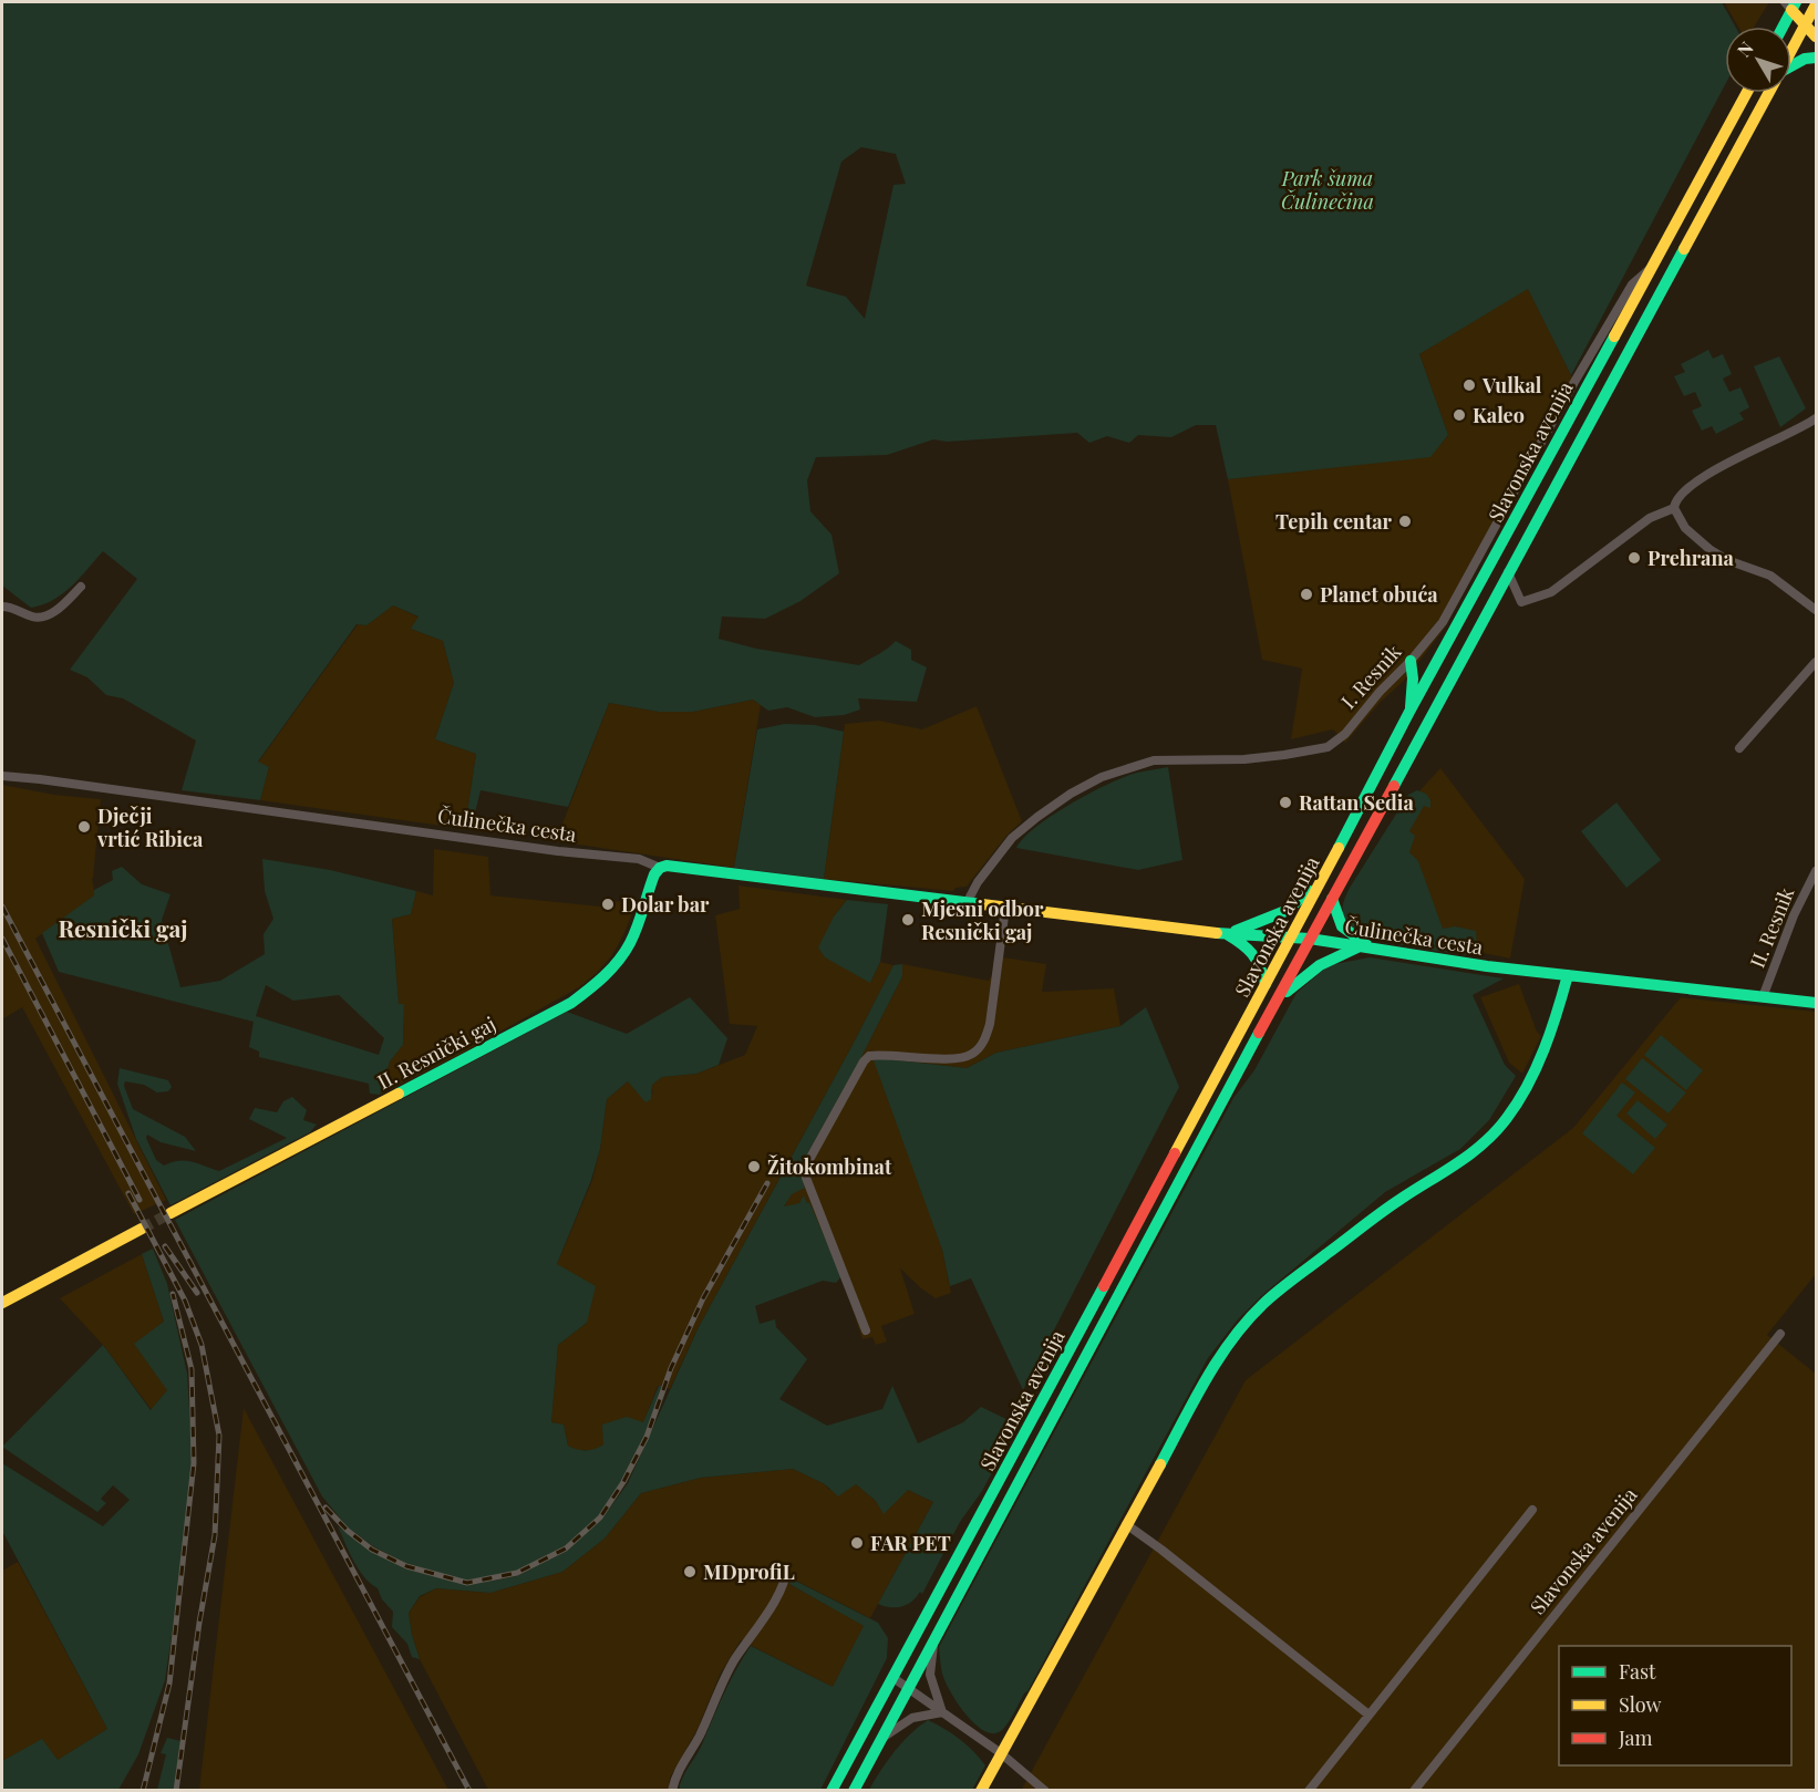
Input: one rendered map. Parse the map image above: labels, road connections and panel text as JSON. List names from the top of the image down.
{
  "streets": {
    "main road": ["Slavonska avenija", "Čulinečka cesta", "II. Resnički gaj"],
    "street": ["I. Resnik", "II. Resnik"]
  },
  "crossings": [
    ["Slavonska avenija", "I. Resnik"],
    ["Slavonska avenija", "Čulinečka cesta"],
    ["I. Resnik", "Čulinečka cesta"],
    ["Čulinečka cesta", "II. Resnik"],
    ["Čulinečka cesta", "II. Resnički gaj"]
  ],
  "districts": ["Resnički gaj"],
  "parks": ["Park šuma Čulinečina"],
  "places": [
    "Vulkal",
    "Kaleo",
    "Tepih centar",
    "Prehrana",
    "Planet obuća",
    "Rattan Sedia",
    "Dječji vrtić Ribica",
    "Dolar bar",
    "Mjesni odbor Resnički gaj",
    "Žitokombinat",
    "FAR PET",
    "MDprofiL"
  ],
  "legend": ["Fast", "Slow", "Jam"],
  "north": "top left"
}
